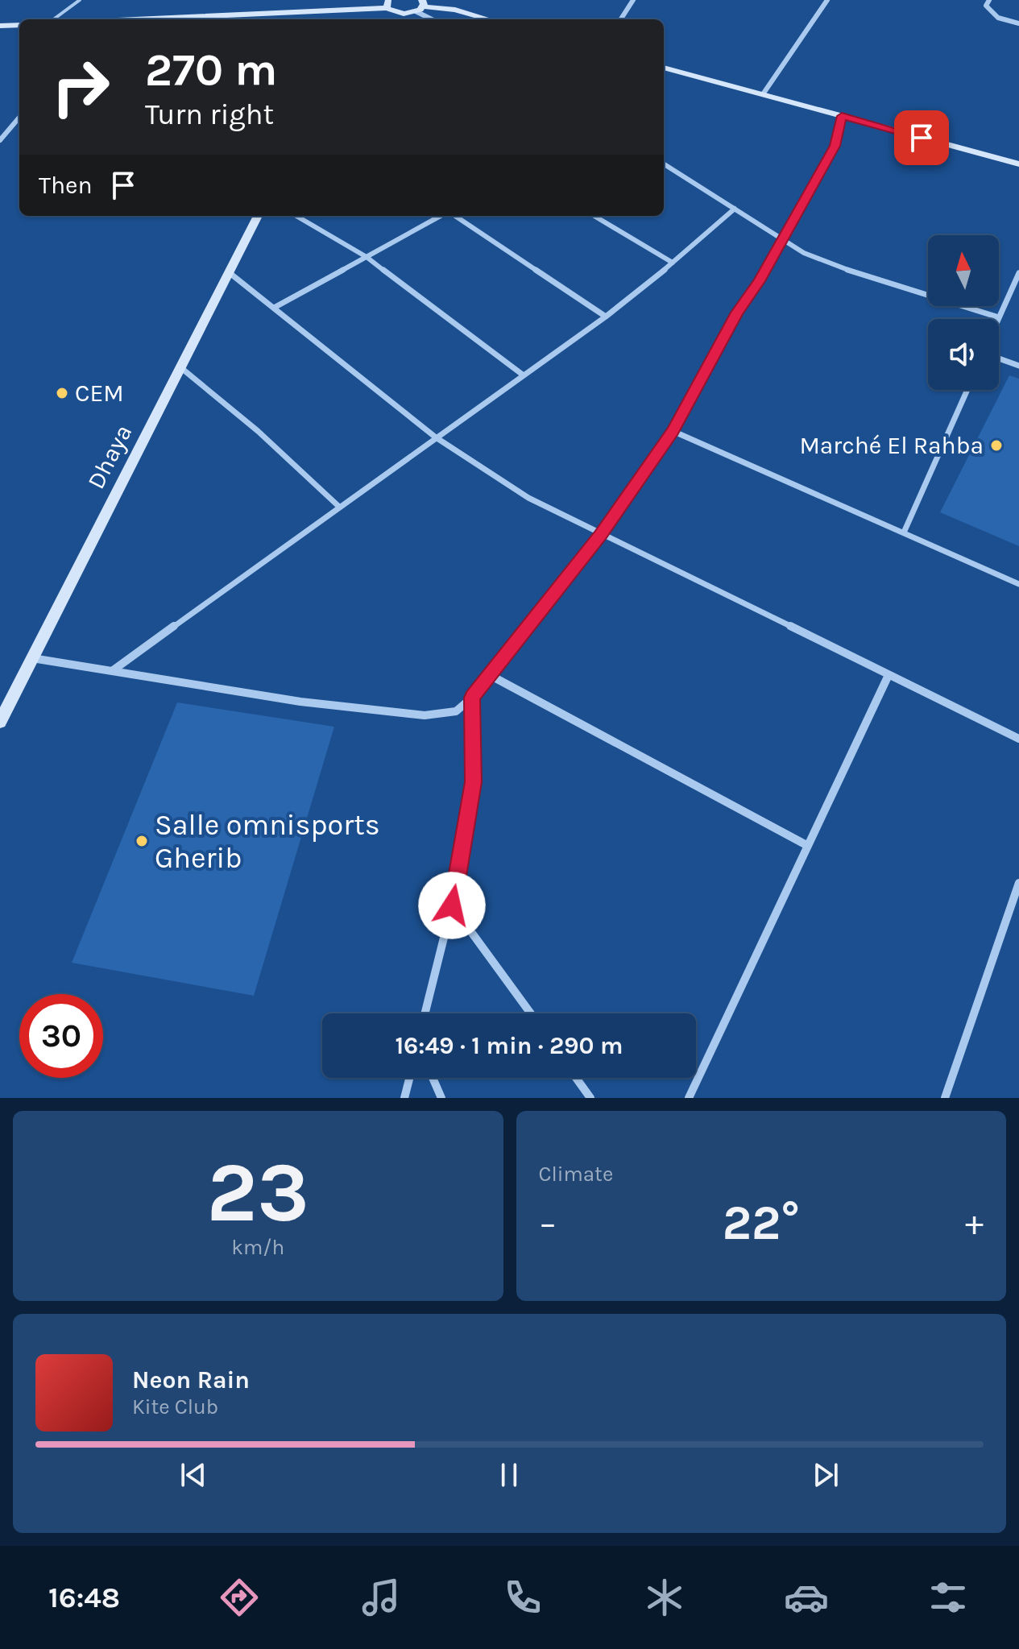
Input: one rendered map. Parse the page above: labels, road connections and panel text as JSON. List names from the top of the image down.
{
  "streets": {
    "street": ["Dhaya"]
  },
  "places": ["CEM", "Marché El Rahba", "Salle omnisports Gherib"],
  "north": "top",
  "page": {
    "turn": ["270 m", "Turn right"],
    "then": "Then",
    "limit": "30",
    "trip": "16:49 · 1 min · 290 m",
    "tile": [
      ["23", "km/h"],
      "Climate"
    ],
    "heat": ["−", "22°", "+"],
    "song": ["Neon Rain", "Kite Club"],
    "tabs": "16:48"
  }
}
